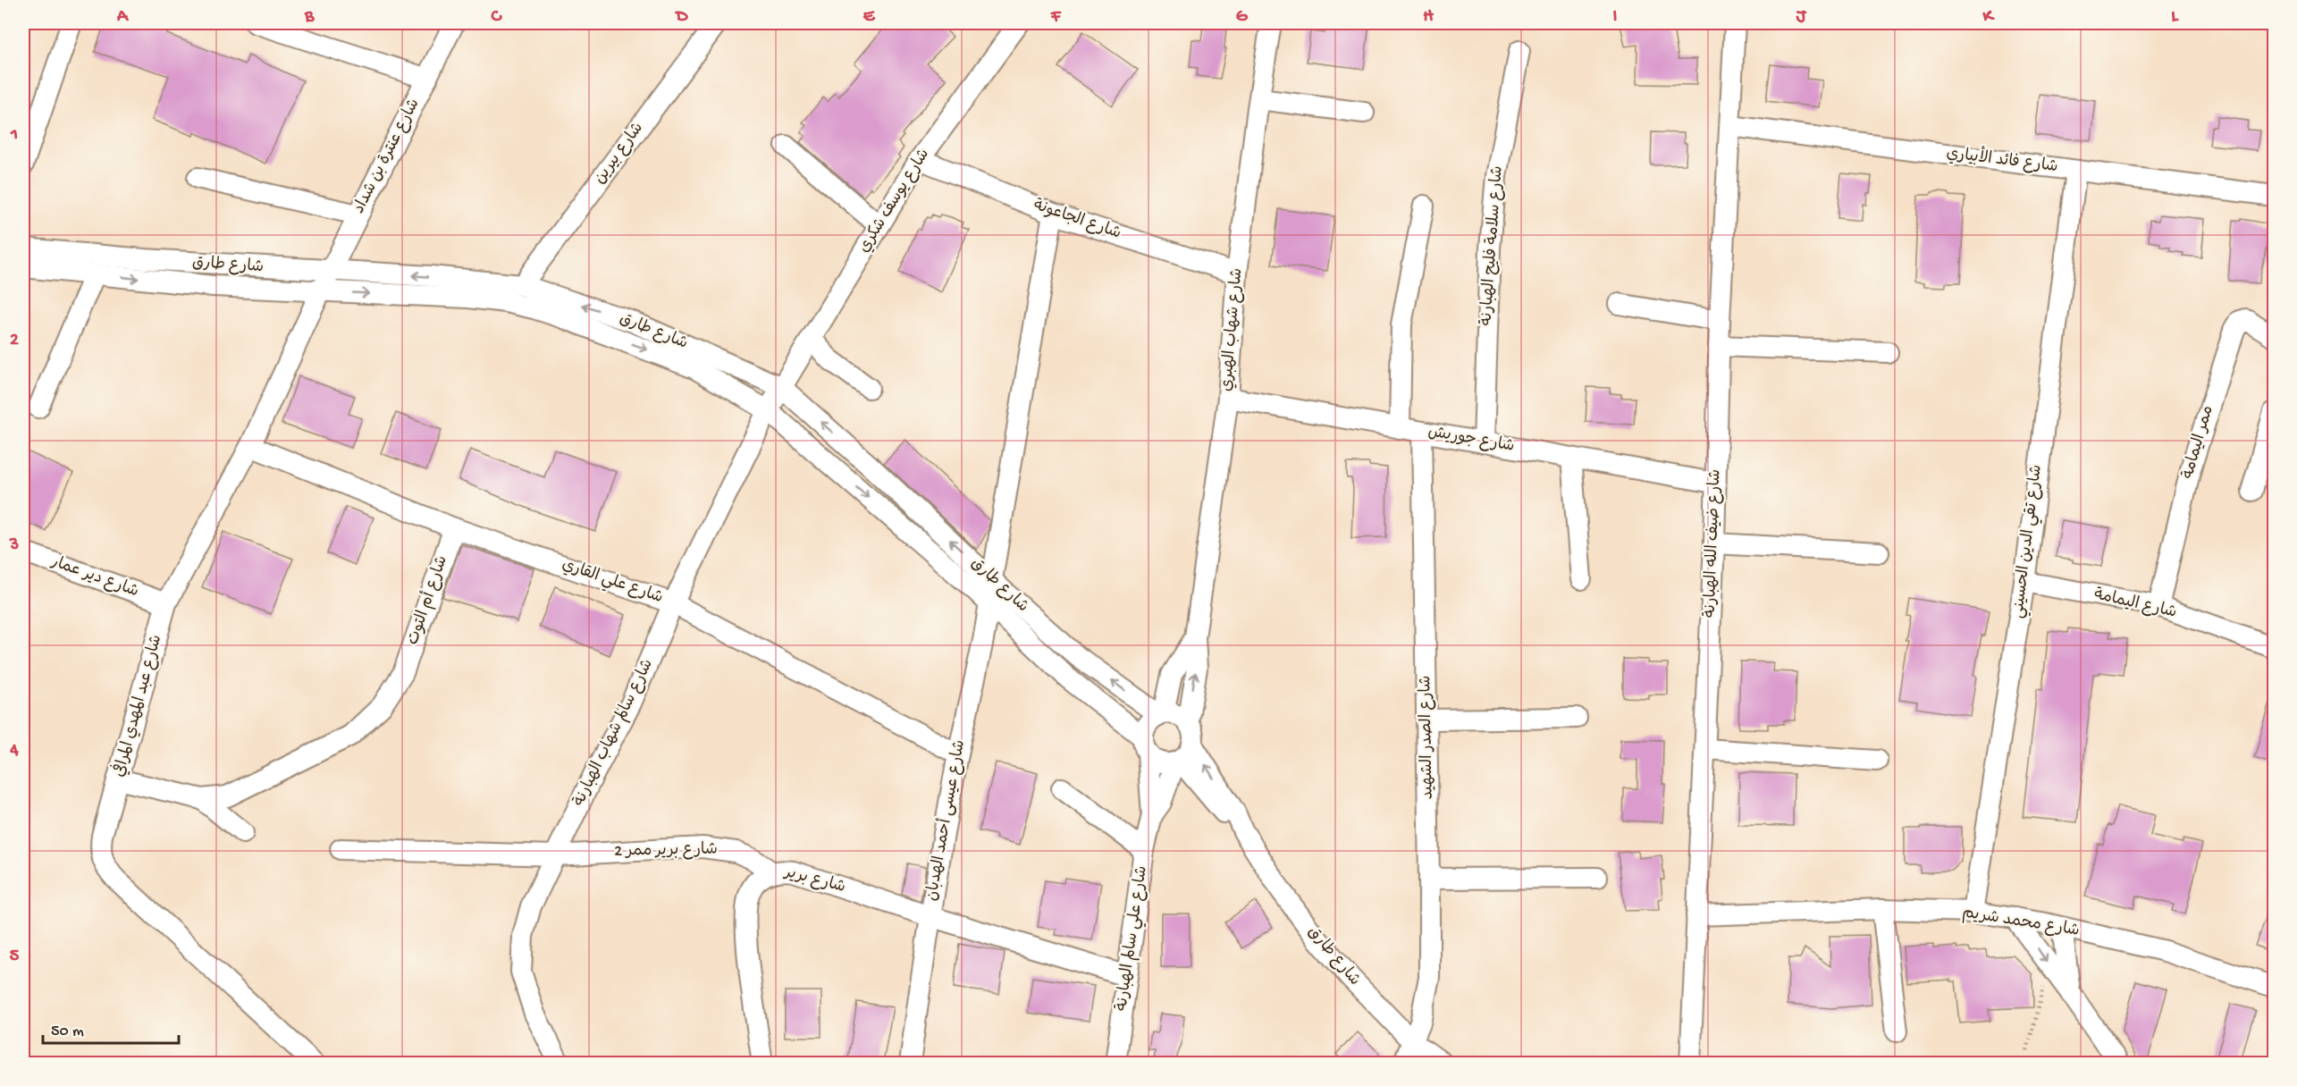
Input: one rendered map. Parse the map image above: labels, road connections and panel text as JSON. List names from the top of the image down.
{
  "streets": {
    "street": [
      "شارع بيرين",
      "شارع عنترة بن شداد",
      "شارع فائد الأبياري",
      "شارع يوسف شكري",
      "شارع الجاعونة",
      "شارع سلامة فليح الهبارنة",
      "شارع طارق",
      "شارع شهاب الهبري",
      "شارع جوريش",
      "ممر اليمامة",
      "شارع تقي الدين الحسيني",
      "شارع ضيف الله الهبارنة",
      "شارع دير عمار",
      "شارع علي القاري",
      "شارع أم التوت",
      "شارع اليمامة",
      "شارع عبد المهدي المرافي",
      "شارع سالم شهاب الهبارنة",
      "شارع الصدر الشهيد",
      "شارع عيسى أحمد الهدبان",
      "شارع برير ممر 2",
      "شارع برير",
      "شارع محمد شريم",
      "شارع علي سالم الهبارنة"
    ]
  },
  "crossings": [
    ["شارع بيرين", "شارع طارق"],
    ["شارع عنترة بن شداد", "شارع طارق"],
    ["شارع عنترة بن شداد", "شارع عبد المهدي المرافي"],
    ["شارع فائد الأبياري", "شارع تقي الدين الحسيني"],
    ["شارع فائد الأبياري", "شارع ضيف الله الهبارنة"],
    ["شارع يوسف شكري", "شارع الجاعونة"],
    ["شارع يوسف شكري", "شارع طارق"],
    ["شارع يوسف شكري", "شارع سالم شهاب الهبارنة"],
    ["شارع الجاعونة", "شارع شهاب الهبري"],
    ["شارع الجاعونة", "شارع عيسى أحمد الهدبان"],
    ["شارع سلامة فليح الهبارنة", "شارع جوريش"],
    ["شارع طارق", "شارع شهاب الهبري"],
    ["شارع طارق", "شارع عبد المهدي المرافي"],
    ["شارع طارق", "شارع سالم شهاب الهبارنة"],
    ["شارع طارق", "شارع الصدر الشهيد"],
    ["شارع طارق", "شارع عيسى أحمد الهدبان"],
    ["شارع طارق", "شارع علي سالم الهبارنة"],
    ["شارع شهاب الهبري", "شارع جوريش"],
    ["شارع شهاب الهبري", "شارع علي سالم الهبارنة"],
    ["شارع جوريش", "شارع ضيف الله الهبارنة"],
    ["شارع جوريش", "شارع الصدر الشهيد"],
    ["ممر اليمامة", "شارع اليمامة"],
    ["شارع تقي الدين الحسيني", "شارع اليمامة"],
    ["شارع تقي الدين الحسيني", "شارع محمد شريم"],
    ["شارع ضيف الله الهبارنة", "شارع محمد شريم"],
    ["شارع دير عمار", "شارع عبد المهدي المرافي"],
    ["شارع علي القاري", "شارع أم التوت"],
    ["شارع علي القاري", "شارع عبد المهدي المرافي"],
    ["شارع علي القاري", "شارع سالم شهاب الهبارنة"],
    ["شارع علي القاري", "شارع عيسى أحمد الهدبان"],
    ["شارع سالم شهاب الهبارنة", "شارع برير ممر 2"],
    ["شارع عيسى أحمد الهدبان", "شارع برير"],
    ["شارع برير ممر 2", "شارع برير"],
    ["شارع برير", "شارع علي سالم الهبارنة"]
  ],
  "scale_bar": "50 m",
  "grid": {
    "columns": [
      "A",
      "B",
      "C",
      "D",
      "E",
      "F",
      "G",
      "H",
      "I",
      "J",
      "K",
      "L"
    ],
    "rows": [
      "1",
      "2",
      "3",
      "4",
      "5"
    ]
  }
}
